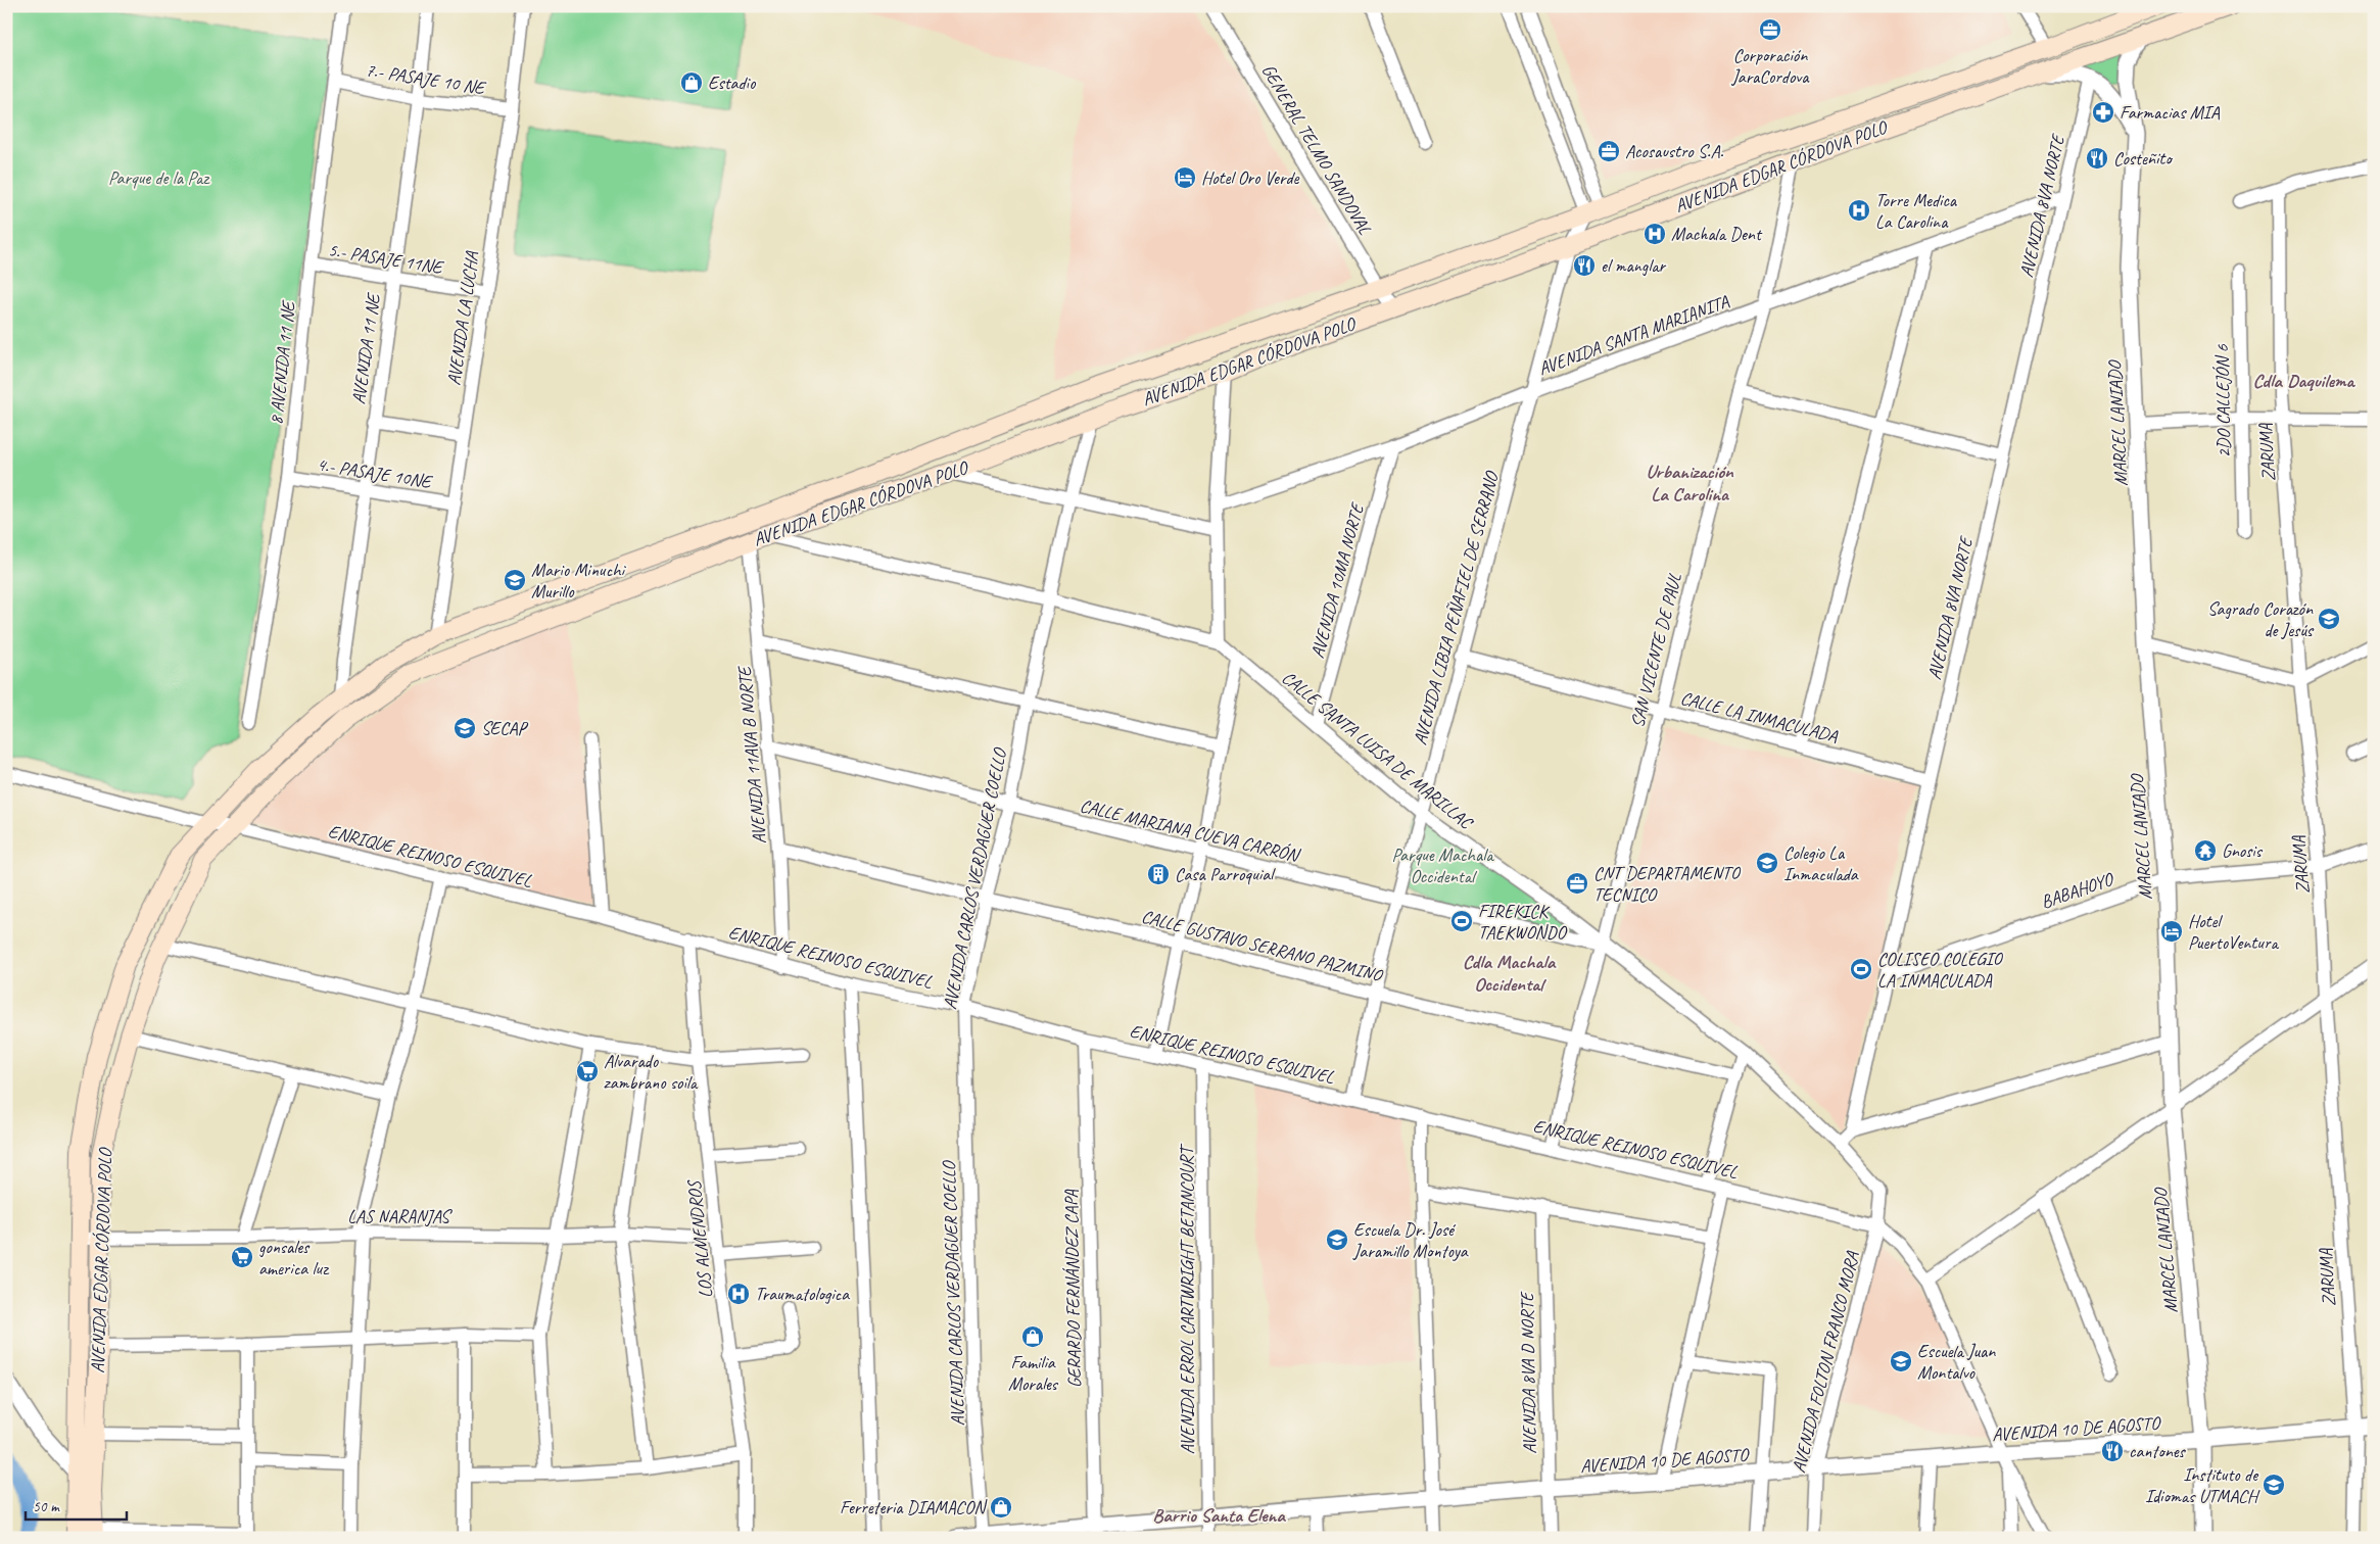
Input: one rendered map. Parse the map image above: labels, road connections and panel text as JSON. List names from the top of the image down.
{
  "streets": {
    "main road": ["AVENIDA EDGAR CÓRDOVA POLO"],
    "street": [
      "7.- PASAJE 10 NE",
      "GENERAL TELMO SANDOVAL",
      "AVENIDA 8VA NORTE",
      "5.- PASAJE 11NE",
      "AVENIDA LA LUCHA",
      "AVENIDA SANTA MARIANITA",
      "AVENIDA 11 NE",
      "8 AVENIDA 11 NE",
      "2DO CALLEJÓN 6",
      "MARCEL LANIADO",
      "ZARUMA",
      "4.- PASAJE 10NE",
      "AVENIDA 10MA NORTE",
      "AVENIDA LIBIA PEÑAFIEL DE SERRANO",
      "SAN VICENTE DE PAUL",
      "CALLE LA INMACULADA",
      "CALLE SANTA LUISA DE MARILLAC",
      "AVENIDA 11AVA B NORTE",
      "CALLE MARIANA CUEVA CARRÓN",
      "ENRIQUE REINOSO ESQUIVEL",
      "AVENIDA CARLOS VERDAGUER COELLO",
      "BABAHOYO",
      "CALLE GUSTAVO SERRANO PAZMINO",
      "LAS NARANJAS",
      "LOS ALMENDROS",
      "GERARDO FERNÁNDEZ CAPA",
      "AVENIDA ERROL CARTWRIGHT BETANCOURT",
      "AVENIDA FOLTON FRANCO MORA",
      "AVENIDA 8VA D NORTE",
      "AVENIDA 10 DE AGOSTO"
    ]
  },
  "crossings": [
    ["7.- PASAJE 10 NE", "AVENIDA LA LUCHA"],
    ["7.- PASAJE 10 NE", "AVENIDA 11 NE"],
    ["7.- PASAJE 10 NE", "8 AVENIDA 11 NE"],
    ["GENERAL TELMO SANDOVAL", "AVENIDA EDGAR CÓRDOVA POLO"],
    ["AVENIDA EDGAR CÓRDOVA POLO", "AVENIDA LA LUCHA"],
    ["AVENIDA EDGAR CÓRDOVA POLO", "AVENIDA 11 NE"],
    ["AVENIDA EDGAR CÓRDOVA POLO", "MARCEL LANIADO"],
    ["AVENIDA EDGAR CÓRDOVA POLO", "AVENIDA LIBIA PEÑAFIEL DE SERRANO"],
    ["AVENIDA EDGAR CÓRDOVA POLO", "SAN VICENTE DE PAUL"],
    ["AVENIDA EDGAR CÓRDOVA POLO", "AVENIDA 11AVA B NORTE"],
    ["AVENIDA EDGAR CÓRDOVA POLO", "ENRIQUE REINOSO ESQUIVEL"],
    ["AVENIDA EDGAR CÓRDOVA POLO", "AVENIDA CARLOS VERDAGUER COELLO"],
    ["AVENIDA EDGAR CÓRDOVA POLO", "LAS NARANJAS"],
    ["AVENIDA 8VA NORTE", "AVENIDA SANTA MARIANITA"],
    ["AVENIDA 8VA NORTE", "CALLE LA INMACULADA"],
    ["AVENIDA 8VA NORTE", "BABAHOYO"],
    ["5.- PASAJE 11NE", "AVENIDA LA LUCHA"],
    ["5.- PASAJE 11NE", "AVENIDA 11 NE"],
    ["5.- PASAJE 11NE", "8 AVENIDA 11 NE"],
    ["AVENIDA LA LUCHA", "4.- PASAJE 10NE"],
    ["AVENIDA SANTA MARIANITA", "AVENIDA 10MA NORTE"],
    ["AVENIDA SANTA MARIANITA", "AVENIDA LIBIA PEÑAFIEL DE SERRANO"],
    ["AVENIDA SANTA MARIANITA", "SAN VICENTE DE PAUL"],
    ["AVENIDA 11 NE", "4.- PASAJE 10NE"],
    ["8 AVENIDA 11 NE", "4.- PASAJE 10NE"],
    ["MARCEL LANIADO", "BABAHOYO"],
    ["MARCEL LANIADO", "AVENIDA 10 DE AGOSTO"],
    ["ZARUMA", "BABAHOYO"],
    ["ZARUMA", "AVENIDA 10 DE AGOSTO"],
    ["AVENIDA 10MA NORTE", "CALLE SANTA LUISA DE MARILLAC"],
    ["AVENIDA LIBIA PEÑAFIEL DE SERRANO", "CALLE LA INMACULADA"],
    ["AVENIDA LIBIA PEÑAFIEL DE SERRANO", "CALLE SANTA LUISA DE MARILLAC"],
    ["AVENIDA LIBIA PEÑAFIEL DE SERRANO", "CALLE MARIANA CUEVA CARRÓN"],
    ["AVENIDA LIBIA PEÑAFIEL DE SERRANO", "ENRIQUE REINOSO ESQUIVEL"],
    ["AVENIDA LIBIA PEÑAFIEL DE SERRANO", "CALLE GUSTAVO SERRANO PAZMINO"],
    ["SAN VICENTE DE PAUL", "CALLE LA INMACULADA"],
    ["SAN VICENTE DE PAUL", "CALLE SANTA LUISA DE MARILLAC"],
    ["SAN VICENTE DE PAUL", "CALLE MARIANA CUEVA CARRÓN"],
    ["SAN VICENTE DE PAUL", "ENRIQUE REINOSO ESQUIVEL"],
    ["SAN VICENTE DE PAUL", "CALLE GUSTAVO SERRANO PAZMINO"],
    ["CALLE SANTA LUISA DE MARILLAC", "CALLE MARIANA CUEVA CARRÓN"],
    ["CALLE SANTA LUISA DE MARILLAC", "ENRIQUE REINOSO ESQUIVEL"],
    ["CALLE SANTA LUISA DE MARILLAC", "AVENIDA FOLTON FRANCO MORA"],
    ["AVENIDA 11AVA B NORTE", "CALLE MARIANA CUEVA CARRÓN"],
    ["AVENIDA 11AVA B NORTE", "ENRIQUE REINOSO ESQUIVEL"],
    ["AVENIDA 11AVA B NORTE", "CALLE GUSTAVO SERRANO PAZMINO"],
    ["CALLE MARIANA CUEVA CARRÓN", "AVENIDA CARLOS VERDAGUER COELLO"],
    ["ENRIQUE REINOSO ESQUIVEL", "AVENIDA CARLOS VERDAGUER COELLO"],
    ["ENRIQUE REINOSO ESQUIVEL", "LOS ALMENDROS"],
    ["ENRIQUE REINOSO ESQUIVEL", "GERARDO FERNÁNDEZ CAPA"],
    ["ENRIQUE REINOSO ESQUIVEL", "AVENIDA ERROL CARTWRIGHT BETANCOURT"],
    ["ENRIQUE REINOSO ESQUIVEL", "AVENIDA FOLTON FRANCO MORA"],
    ["ENRIQUE REINOSO ESQUIVEL", "AVENIDA 10 DE AGOSTO"],
    ["AVENIDA CARLOS VERDAGUER COELLO", "CALLE GUSTAVO SERRANO PAZMINO"],
    ["AVENIDA CARLOS VERDAGUER COELLO", "AVENIDA 10 DE AGOSTO"],
    ["LAS NARANJAS", "LOS ALMENDROS"],
    ["GERARDO FERNÁNDEZ CAPA", "AVENIDA 10 DE AGOSTO"],
    ["AVENIDA ERROL CARTWRIGHT BETANCOURT", "AVENIDA 10 DE AGOSTO"],
    ["AVENIDA FOLTON FRANCO MORA", "AVENIDA 10 DE AGOSTO"],
    ["AVENIDA 8VA D NORTE", "AVENIDA 10 DE AGOSTO"]
  ],
  "districts": [
    "Cdla Daquilema",
    "Urbanización La Carolina",
    "Cdla Machala Occidental",
    "Barrio Santa Elena"
  ],
  "parks": ["Parque de la Paz", "Parque Machala Occidental"],
  "places": {
    "office": ["Corporación JaraCordova", "Acosaustro S.A.", "CNT DEPARTAMENTO TECNICO"],
    "shop": ["Estadio", "Familia Morales", "Ferreteria DIAMACON"],
    "pharmacy": ["Farmacias MIA"],
    "restaurant": ["Costeñito", "el manglar", "cantones"],
    "hotel": ["Hotel Oro Verde", "Hotel PuertoVentura"],
    "hospital": ["Torre Medica La Carolina", "Machala Dent", "Traumatologica"],
    "school or university": [
      "Mario Minuchi Murillo",
      "Sagrado Corazón de Jesús",
      "SECAP",
      "Colegio La Inmaculada",
      "Escuela Dr. José Jaramillo Montoya",
      "Escuela Juan Montalvo",
      "Instituto de Idiomas UTMACH"
    ],
    "temple": ["Gnosis"],
    "building": ["Casa Parroquial"],
    "sports": ["FIREKICK TAEKWONDO", "COLISEO COLEGIO LA INMACULADA"],
    "supermarket": ["Alvarado zambrano soila", "gonsales america luz"]
  },
  "scale_bar": "50 m"
}
